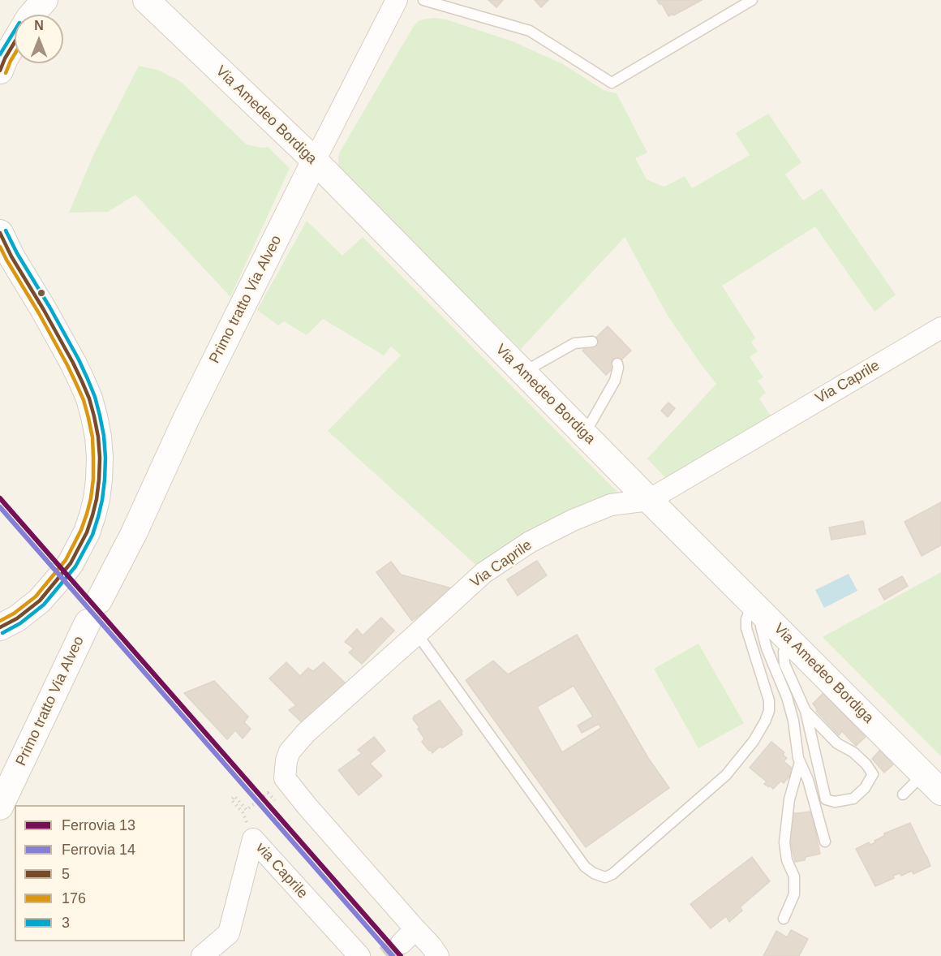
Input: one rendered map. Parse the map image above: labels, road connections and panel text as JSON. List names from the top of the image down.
{
  "streets": {
    "street": [
      "Via Amedeo Bordiga",
      "Primo tratto Via Alveo",
      "Via Caprile",
      "via Caprile"
    ]
  },
  "crossings": [
    ["Via Amedeo Bordiga", "Primo tratto Via Alveo"],
    ["Via Amedeo Bordiga", "Via Caprile"]
  ],
  "lines": [
    "transit line 3",
    "transit line 5",
    "transit line 176",
    "rail line 13",
    "rail line 14"
  ],
  "legend": [
    "Ferrovia 13",
    "Ferrovia 14",
    "5",
    "176",
    "3"
  ],
  "north": "top"
}
